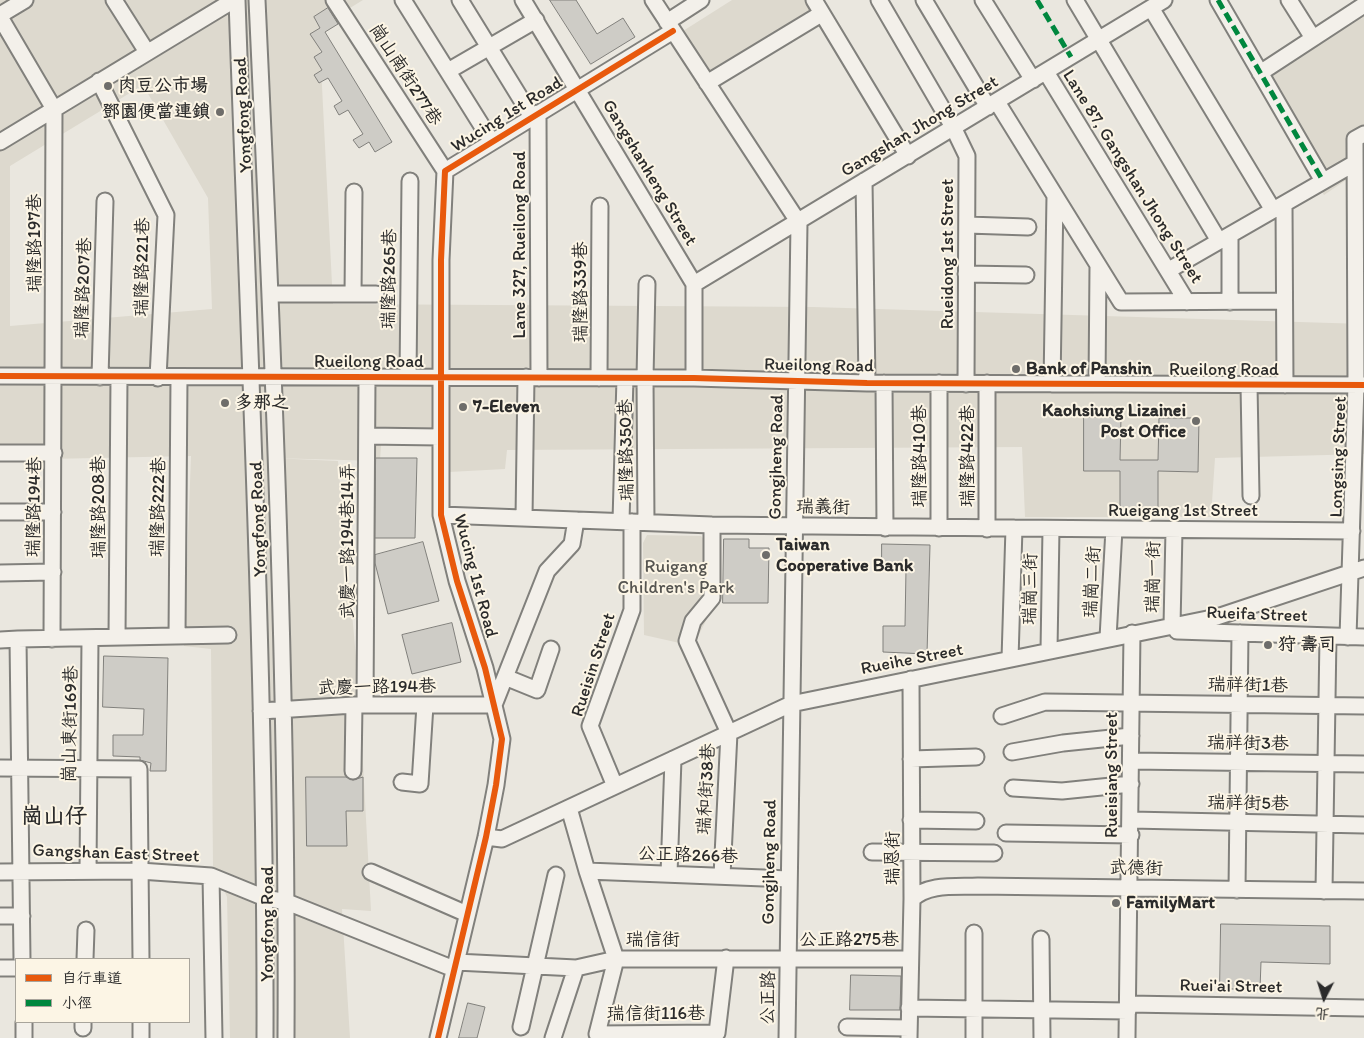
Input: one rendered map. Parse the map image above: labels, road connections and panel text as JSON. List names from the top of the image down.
{
  "streets": {
    "street": [
      "崗山南街277巷",
      "Yongfong Road",
      "Wucing 1st Road",
      "Gangshan Jhong Street",
      "Gangshanheng Street",
      "Lane 87, Gangshan Jhong Street",
      "瑞隆路197巷",
      "Lane 327, Rueilong Road",
      "Rueidong 1st Street",
      "瑞隆路221巷",
      "瑞隆路265巷",
      "瑞隆路207巷",
      "瑞隆路339巷",
      "Rueilong Road",
      "瑞隆路350巷",
      "瑞隆路410巷",
      "瑞隆路422巷",
      "Gongjheng Road",
      "Longsing Street",
      "瑞隆路194巷",
      "瑞隆路208巷",
      "瑞隆路222巷",
      "瑞義街",
      "Rueigang 1st Street",
      "武慶一路194巷14弄",
      "瑞崗一街",
      "瑞崗二街",
      "瑞崗三街",
      "Rueifa Street",
      "Rueihe Street",
      "Rueisin Street",
      "瑞祥街1巷",
      "武慶一路194巷",
      "崗山東街169巷",
      "瑞祥街3巷",
      "Rueisiang Street",
      "瑞和街38巷",
      "瑞祥街5巷",
      "Gangshan East Street",
      "公正路266巷",
      "瑞恩街",
      "武德街",
      "瑞信街",
      "公正路275巷",
      "Ruei'ai Street",
      "公正路",
      "瑞信街116巷"
    ]
  },
  "crossings": [
    ["崗山南街277巷", "Wucing 1st Road"],
    ["Yongfong Road", "Rueilong Road"],
    ["Yongfong Road", "武慶一路194巷"],
    ["Yongfong Road", "Gangshan East Street"],
    ["Wucing 1st Road", "Gangshanheng Street"],
    ["Wucing 1st Road", "Lane 327, Rueilong Road"],
    ["Wucing 1st Road", "Rueilong Road"],
    ["Wucing 1st Road", "瑞義街"],
    ["Wucing 1st Road", "Rueihe Street"],
    ["Wucing 1st Road", "武慶一路194巷"],
    ["Wucing 1st Road", "Gangshan East Street"],
    ["Gangshan Jhong Street", "Gangshanheng Street"],
    ["Gangshan Jhong Street", "Lane 87, Gangshan Jhong Street"],
    ["Gangshan Jhong Street", "Rueidong 1st Street"],
    ["Gangshan Jhong Street", "Gongjheng Road"],
    ["瑞隆路197巷", "瑞隆路194巷"],
    ["Lane 327, Rueilong Road", "Rueilong Road"],
    ["Lane 327, Rueilong Road", "瑞義街"],
    ["Rueidong 1st Street", "Rueilong Road"],
    ["瑞隆路265巷", "Rueilong Road"],
    ["瑞隆路339巷", "Rueilong Road"],
    ["Rueilong Road", "瑞隆路350巷"],
    ["Rueilong Road", "瑞隆路410巷"],
    ["Rueilong Road", "瑞隆路422巷"],
    ["Rueilong Road", "Gongjheng Road"],
    ["Rueilong Road", "Longsing Street"],
    ["Rueilong Road", "武慶一路194巷14弄"],
    ["瑞隆路350巷", "瑞義街"],
    ["瑞隆路350巷", "Rueisin Street"],
    ["瑞隆路410巷", "瑞義街"],
    ["瑞隆路422巷", "瑞義街"],
    ["Gongjheng Road", "瑞義街"],
    ["Gongjheng Road", "Rueihe Street"],
    ["Gongjheng Road", "公正路266巷"],
    ["Gongjheng Road", "瑞信街"],
    ["Gongjheng Road", "公正路275巷"],
    ["Gongjheng Road", "公正路"],
    ["Longsing Street", "Rueigang 1st Street"],
    ["Longsing Street", "Rueifa Street"],
    ["Longsing Street", "Rueihe Street"],
    ["瑞義街", "Rueigang 1st Street"],
    ["瑞義街", "Rueisin Street"],
    ["Rueigang 1st Street", "瑞崗一街"],
    ["Rueigang 1st Street", "瑞崗二街"],
    ["Rueigang 1st Street", "瑞崗三街"],
    ["武慶一路194巷14弄", "武慶一路194巷"],
    ["瑞崗一街", "Rueihe Street"],
    ["瑞崗二街", "Rueihe Street"],
    ["瑞崗三街", "Rueihe Street"],
    ["Rueifa Street", "Rueihe Street"],
    ["Rueihe Street", "Rueisin Street"],
    ["Rueihe Street", "Rueisiang Street"],
    ["Rueihe Street", "瑞和街38巷"],
    ["Rueihe Street", "瑞恩街"],
    ["Rueihe Street", "瑞信街"],
    ["瑞祥街1巷", "Rueisiang Street"],
    ["崗山東街169巷", "Gangshan East Street"],
    ["瑞祥街3巷", "Rueisiang Street"],
    ["Rueisiang Street", "瑞祥街5巷"],
    ["Rueisiang Street", "武德街"],
    ["Rueisiang Street", "Ruei'ai Street"],
    ["瑞和街38巷", "公正路266巷"],
    ["Gangshan East Street", "瑞信街"],
    ["Gangshan East Street", "瑞信街116巷"],
    ["公正路266巷", "瑞信街"],
    ["瑞恩街", "武德街"],
    ["瑞恩街", "公正路275巷"],
    ["瑞恩街", "Ruei'ai Street"],
    ["瑞信街", "公正路275巷"],
    ["瑞信街", "公正路"],
    ["瑞信街", "瑞信街116巷"],
    ["公正路275巷", "公正路"]
  ],
  "districts": ["崗山仔"],
  "parks": ["Ruigang Children's Park"],
  "places": [
    "肉豆公市場",
    "鄧園便當連鎖",
    "Bank of Panshin",
    "多那之",
    "7-Eleven",
    "Kaohsiung Lizainei Post Office",
    "Taiwan Cooperative Bank",
    "狩 壽司",
    "FamilyMart"
  ],
  "legend": ["自行車道", "小徑"],
  "north": "bottom"
}
